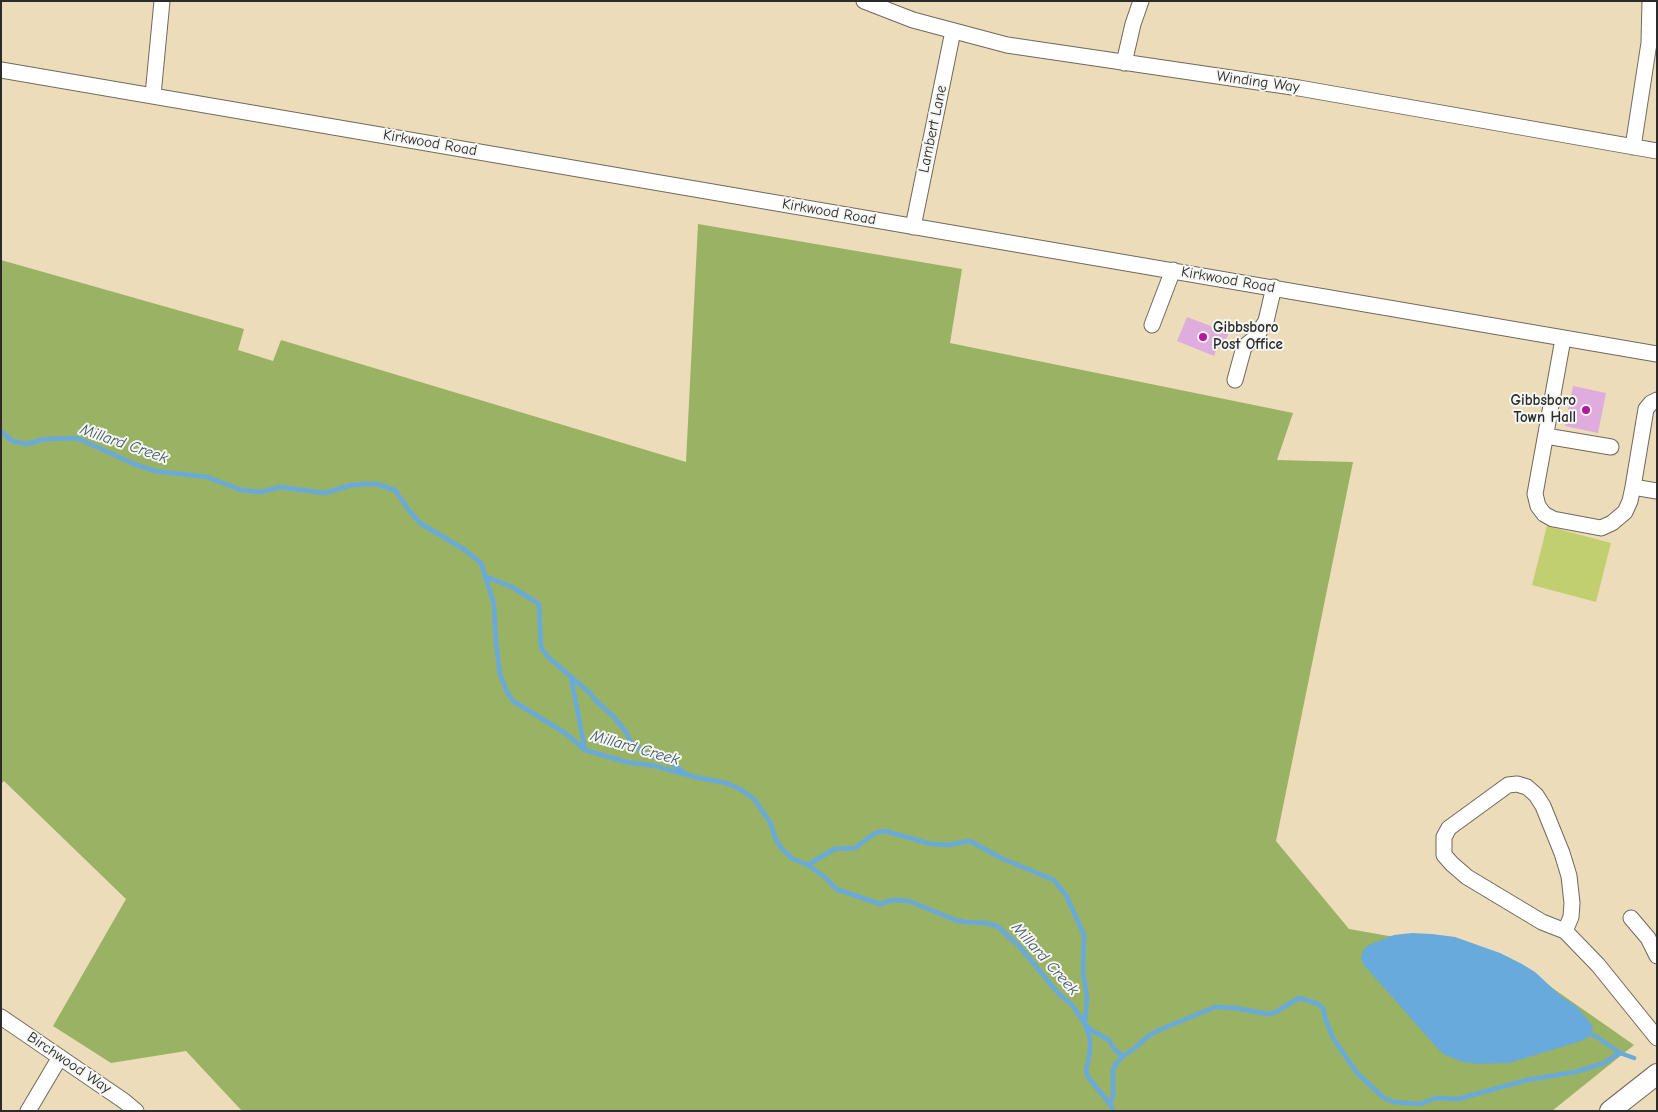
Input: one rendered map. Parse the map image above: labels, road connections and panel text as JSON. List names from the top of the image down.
{
  "streets": {
    "street": [
      "Winding Way",
      "Lambert Lane",
      "Kirkwood Road",
      "Birchwood Way"
    ]
  },
  "crossings": [
    ["Winding Way", "Lambert Lane"],
    ["Lambert Lane", "Kirkwood Road"]
  ],
  "water": ["Millard Creek"],
  "places": ["Gibbsboro Post Office", "Gibbsboro Town Hall"]
}
